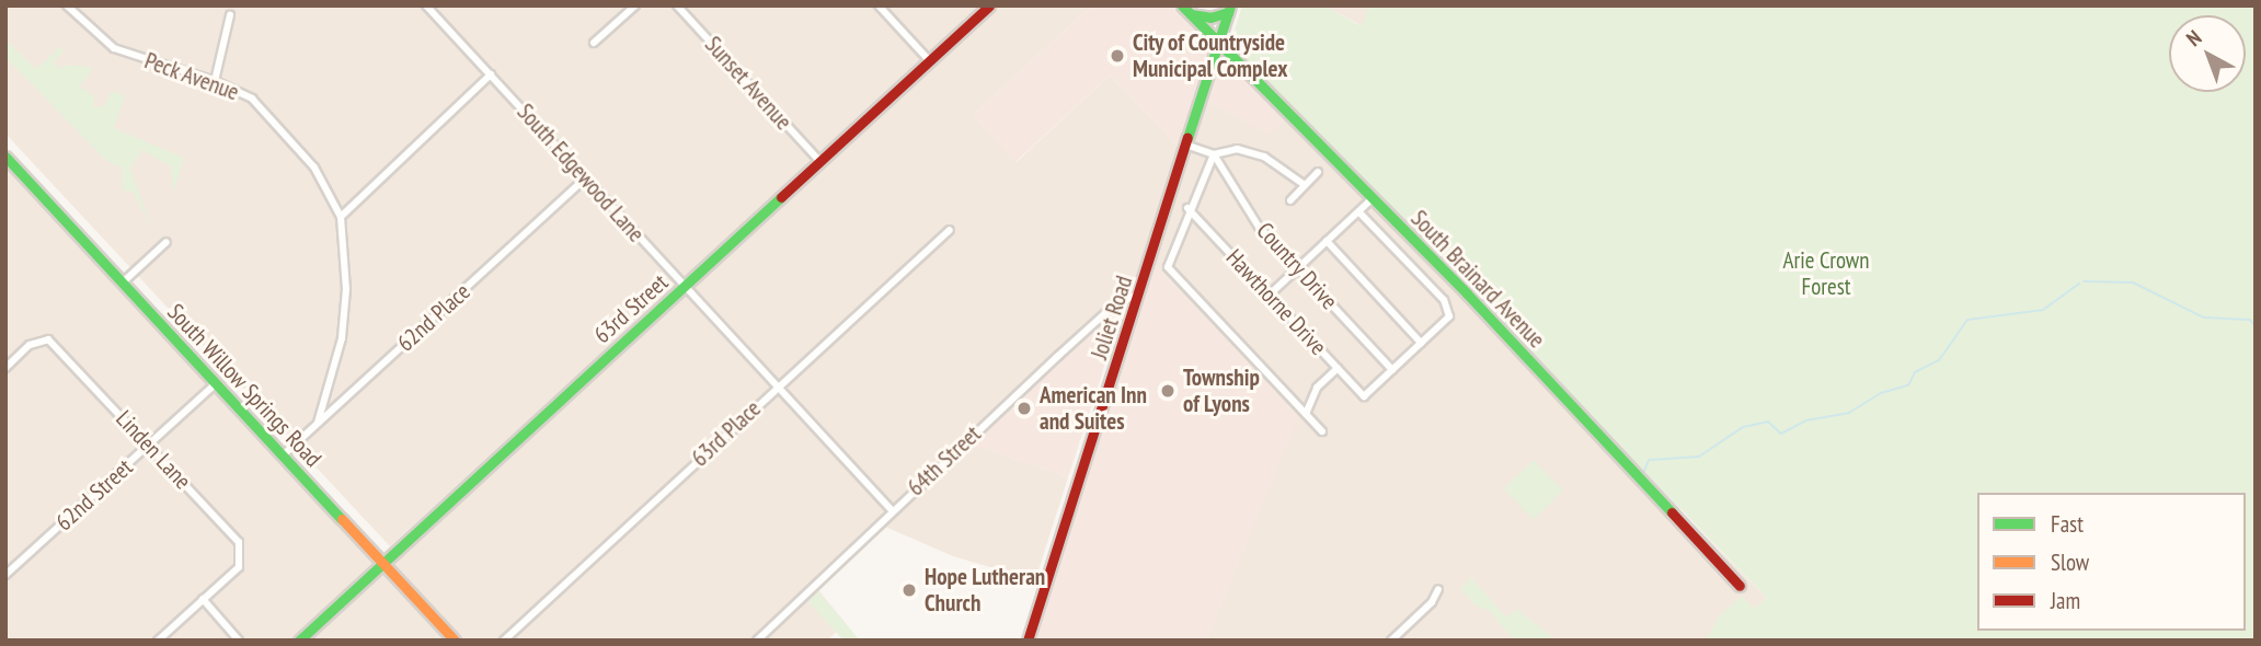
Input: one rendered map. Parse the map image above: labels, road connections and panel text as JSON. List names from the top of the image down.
{
  "streets": {
    "street": [
      "Peck Avenue",
      "Sunset Avenue",
      "South Edgewood Lane",
      "Country Drive",
      "South Brainard Avenue",
      "Hawthorne Drive",
      "63rd Street",
      "62nd Place",
      "Joliet Road",
      "South Willow Springs Road",
      "63rd Place",
      "Linden Lane",
      "64th Street",
      "62nd Street"
    ]
  },
  "crossings": [
    ["Peck Avenue", "62nd Place"],
    ["Sunset Avenue", "63rd Street"],
    ["South Edgewood Lane", "63rd Street"],
    ["South Edgewood Lane", "62nd Place"],
    ["South Edgewood Lane", "63rd Place"],
    ["South Edgewood Lane", "64th Street"],
    ["Country Drive", "Hawthorne Drive"],
    ["South Brainard Avenue", "Joliet Road"],
    ["63rd Street", "South Willow Springs Road"],
    ["62nd Place", "South Willow Springs Road"],
    ["Joliet Road", "64th Street"],
    ["South Willow Springs Road", "62nd Street"],
    ["Linden Lane", "62nd Street"]
  ],
  "parks": ["Arie Crown Forest"],
  "places": [
    "City of Countryside Municipal Complex",
    "Township of Lyons",
    "American Inn and Suites",
    "Hope Lutheran Church"
  ],
  "legend": ["Fast", "Slow", "Jam"],
  "north": "top left"
}
